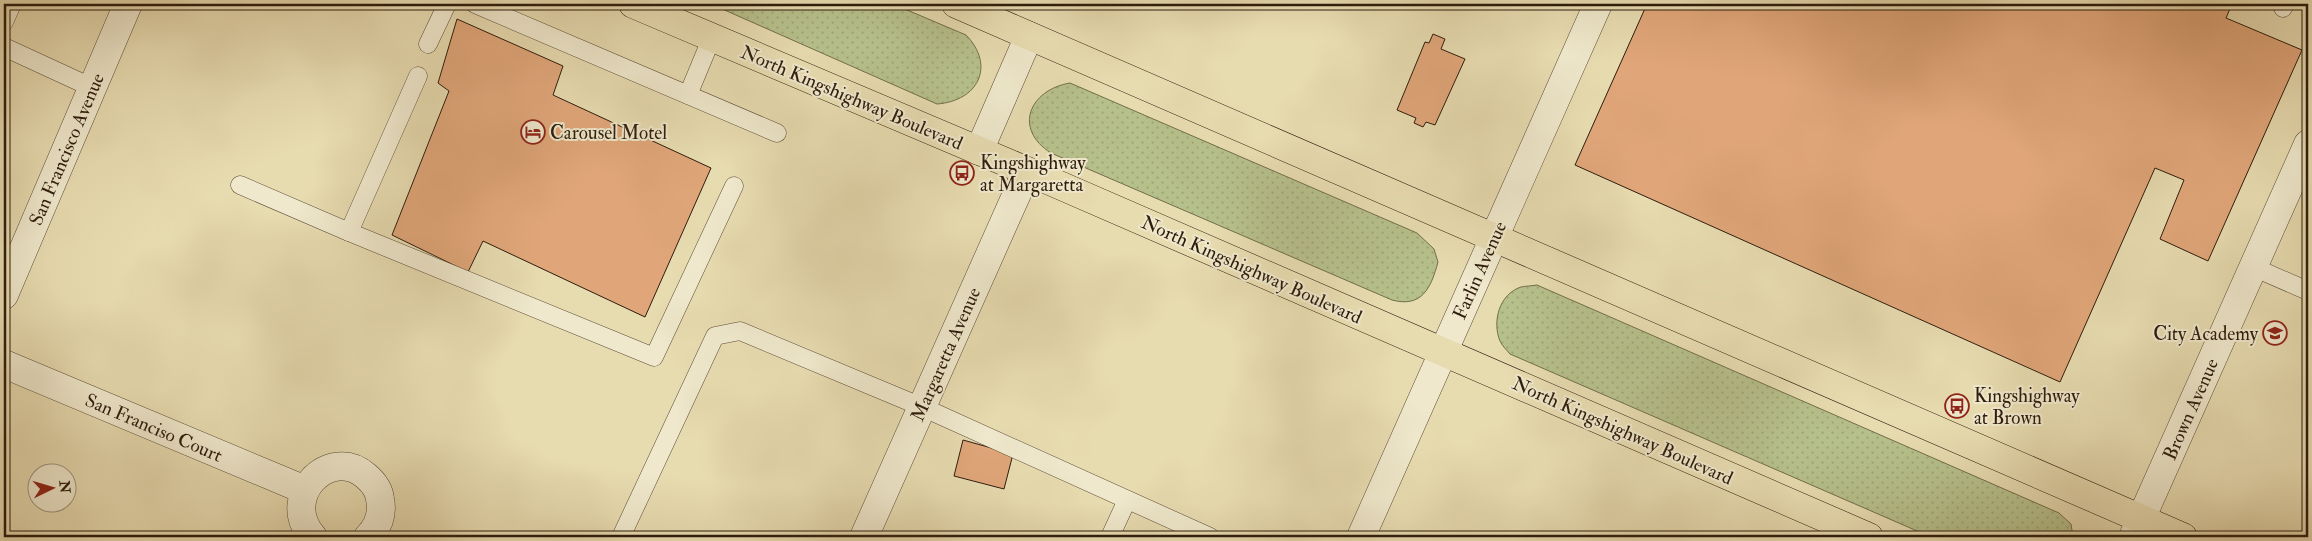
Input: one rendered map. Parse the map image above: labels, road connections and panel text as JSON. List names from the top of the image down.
{
  "streets": {
    "main road": ["North Kingshighway Boulevard"],
    "street": [
      "San Francisco Avenue",
      "Farlin Avenue",
      "Margaretta Avenue",
      "Brown Avenue",
      "San Franciso Court"
    ]
  },
  "crossings": [
    ["North Kingshighway Boulevard", "Farlin Avenue"],
    ["North Kingshighway Boulevard", "Margaretta Avenue"]
  ],
  "places": {
    "hotel": ["Carousel Motel"],
    "bus stop": ["Kingshighway at Margaretta", "Kingshighway at Brown"],
    "school or university": ["City Academy"]
  },
  "north": "right"
}
